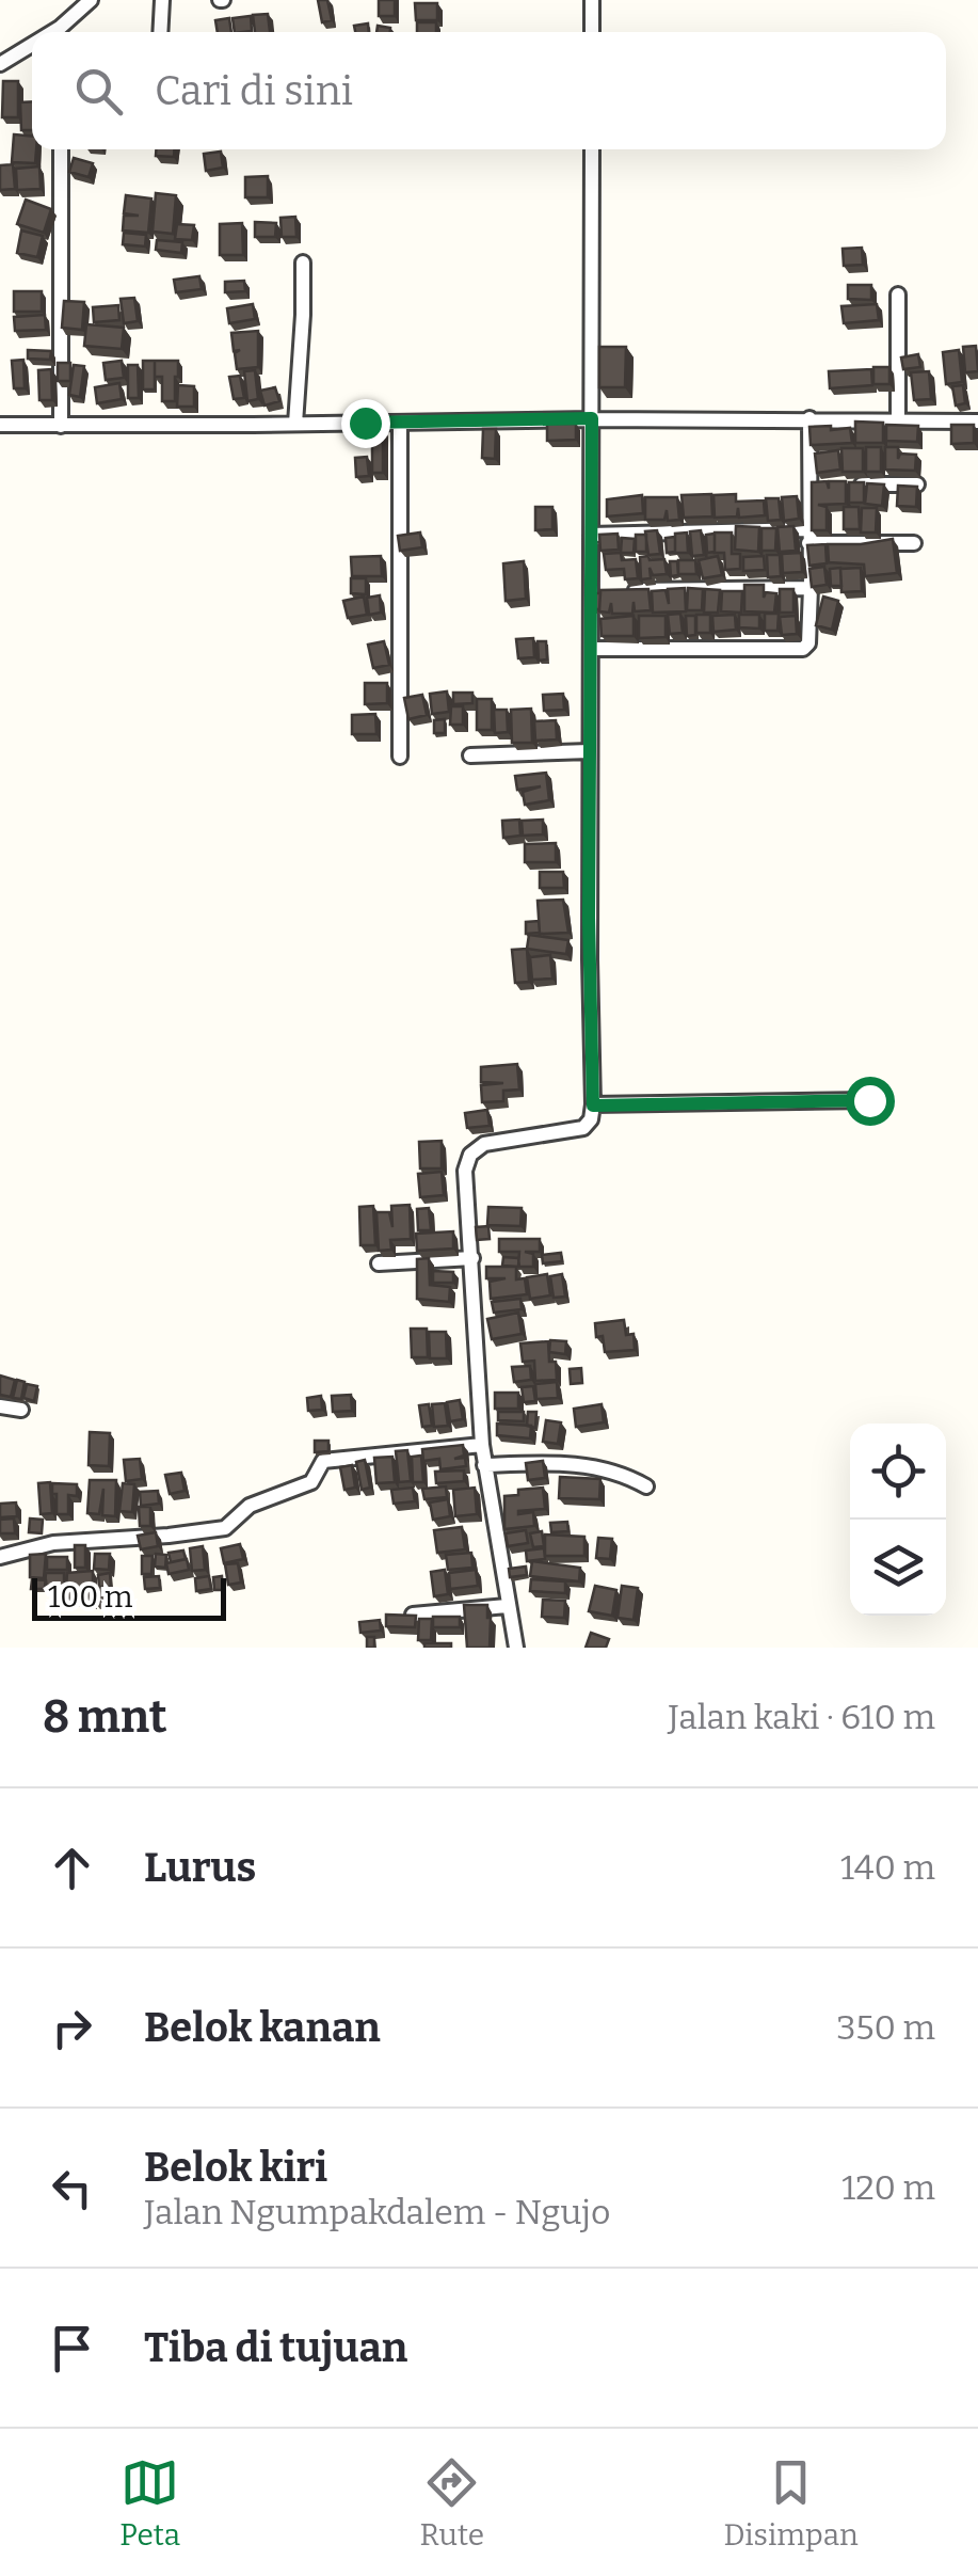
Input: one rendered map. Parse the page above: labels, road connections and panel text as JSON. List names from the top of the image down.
{
  "scale_bar": "100 m",
  "page": {
    "search": "Cari di sini",
    "scale": "100 m",
    "heading": ["8 mnt", "Jalan kaki · 610 m"],
    "list": [
      ["Lurus", "140 m"],
      ["Belok kanan", "350 m"],
      ["Belok kiri", "Jalan Ngumpakdalem - Ngujo", "120 m"],
      "Tiba di tujuan"
    ],
    "nav": ["Peta", "Rute", "Disimpan"]
  }
}
